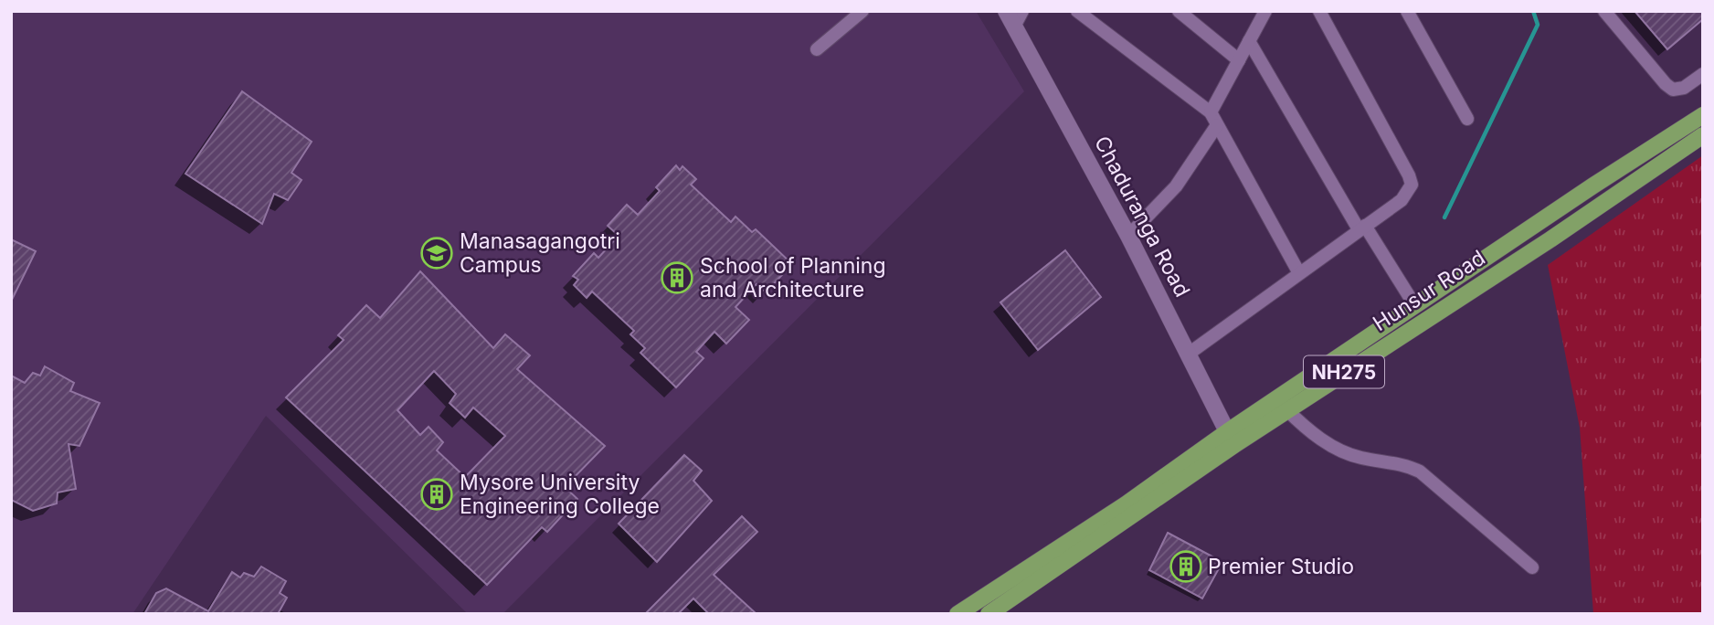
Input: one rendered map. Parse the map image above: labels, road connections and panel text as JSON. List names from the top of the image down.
{
  "streets": {
    "main road": ["Hunsur Road", "NH275"],
    "street": ["Chaduranga Road"]
  },
  "crossings": [
    ["Chaduranga Road", "Hunsur Road"]
  ],
  "places": {
    "school or university": ["Manasagangotri Campus"],
    "building": ["School of Planning and Architecture", "Mysore University Engineering College", "Premier Studio"]
  }
}
